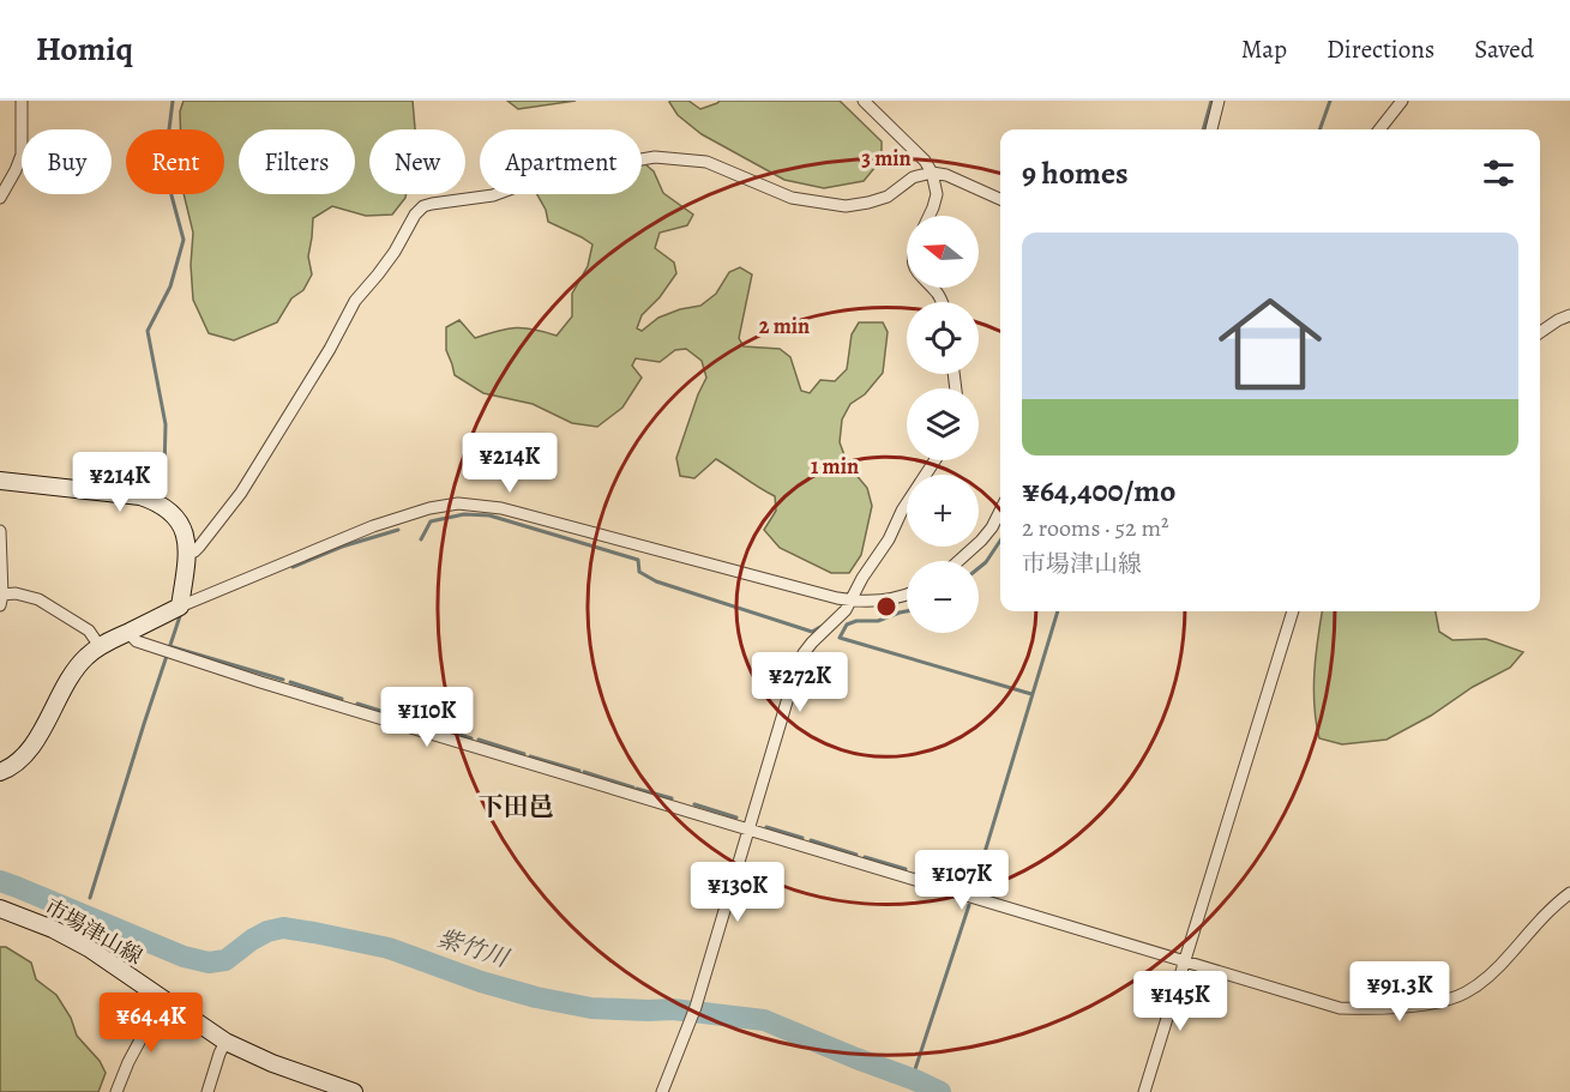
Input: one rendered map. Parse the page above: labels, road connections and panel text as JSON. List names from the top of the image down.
{
  "streets": {
    "main road": ["市場津山線"]
  },
  "districts": ["下田邑"],
  "water": ["紫竹川"],
  "north": "left",
  "page": {
    "header": "Homiq",
    "nav": ["Map", "Directions", "Saved"],
    "chip": [
      "Buy",
      "Rent",
      "Filters",
      "New",
      "Apartment"
    ],
    "heading": "9 homes",
    "map_buttons": ["+", "−"],
    "list": [
      {
        "name": "¥64,400/mo",
        "note": "2 rooms · 52 m² · 市場津山線"
      }
    ],
    "price": [
      "¥214K",
      "¥214K",
      "¥272K",
      "¥110K",
      "¥107K",
      "¥130K",
      "¥91.3K",
      "¥145K",
      "¥64.4K"
    ]
  },
  "rings": ["3 min", "2 min", "1 min"]
}
